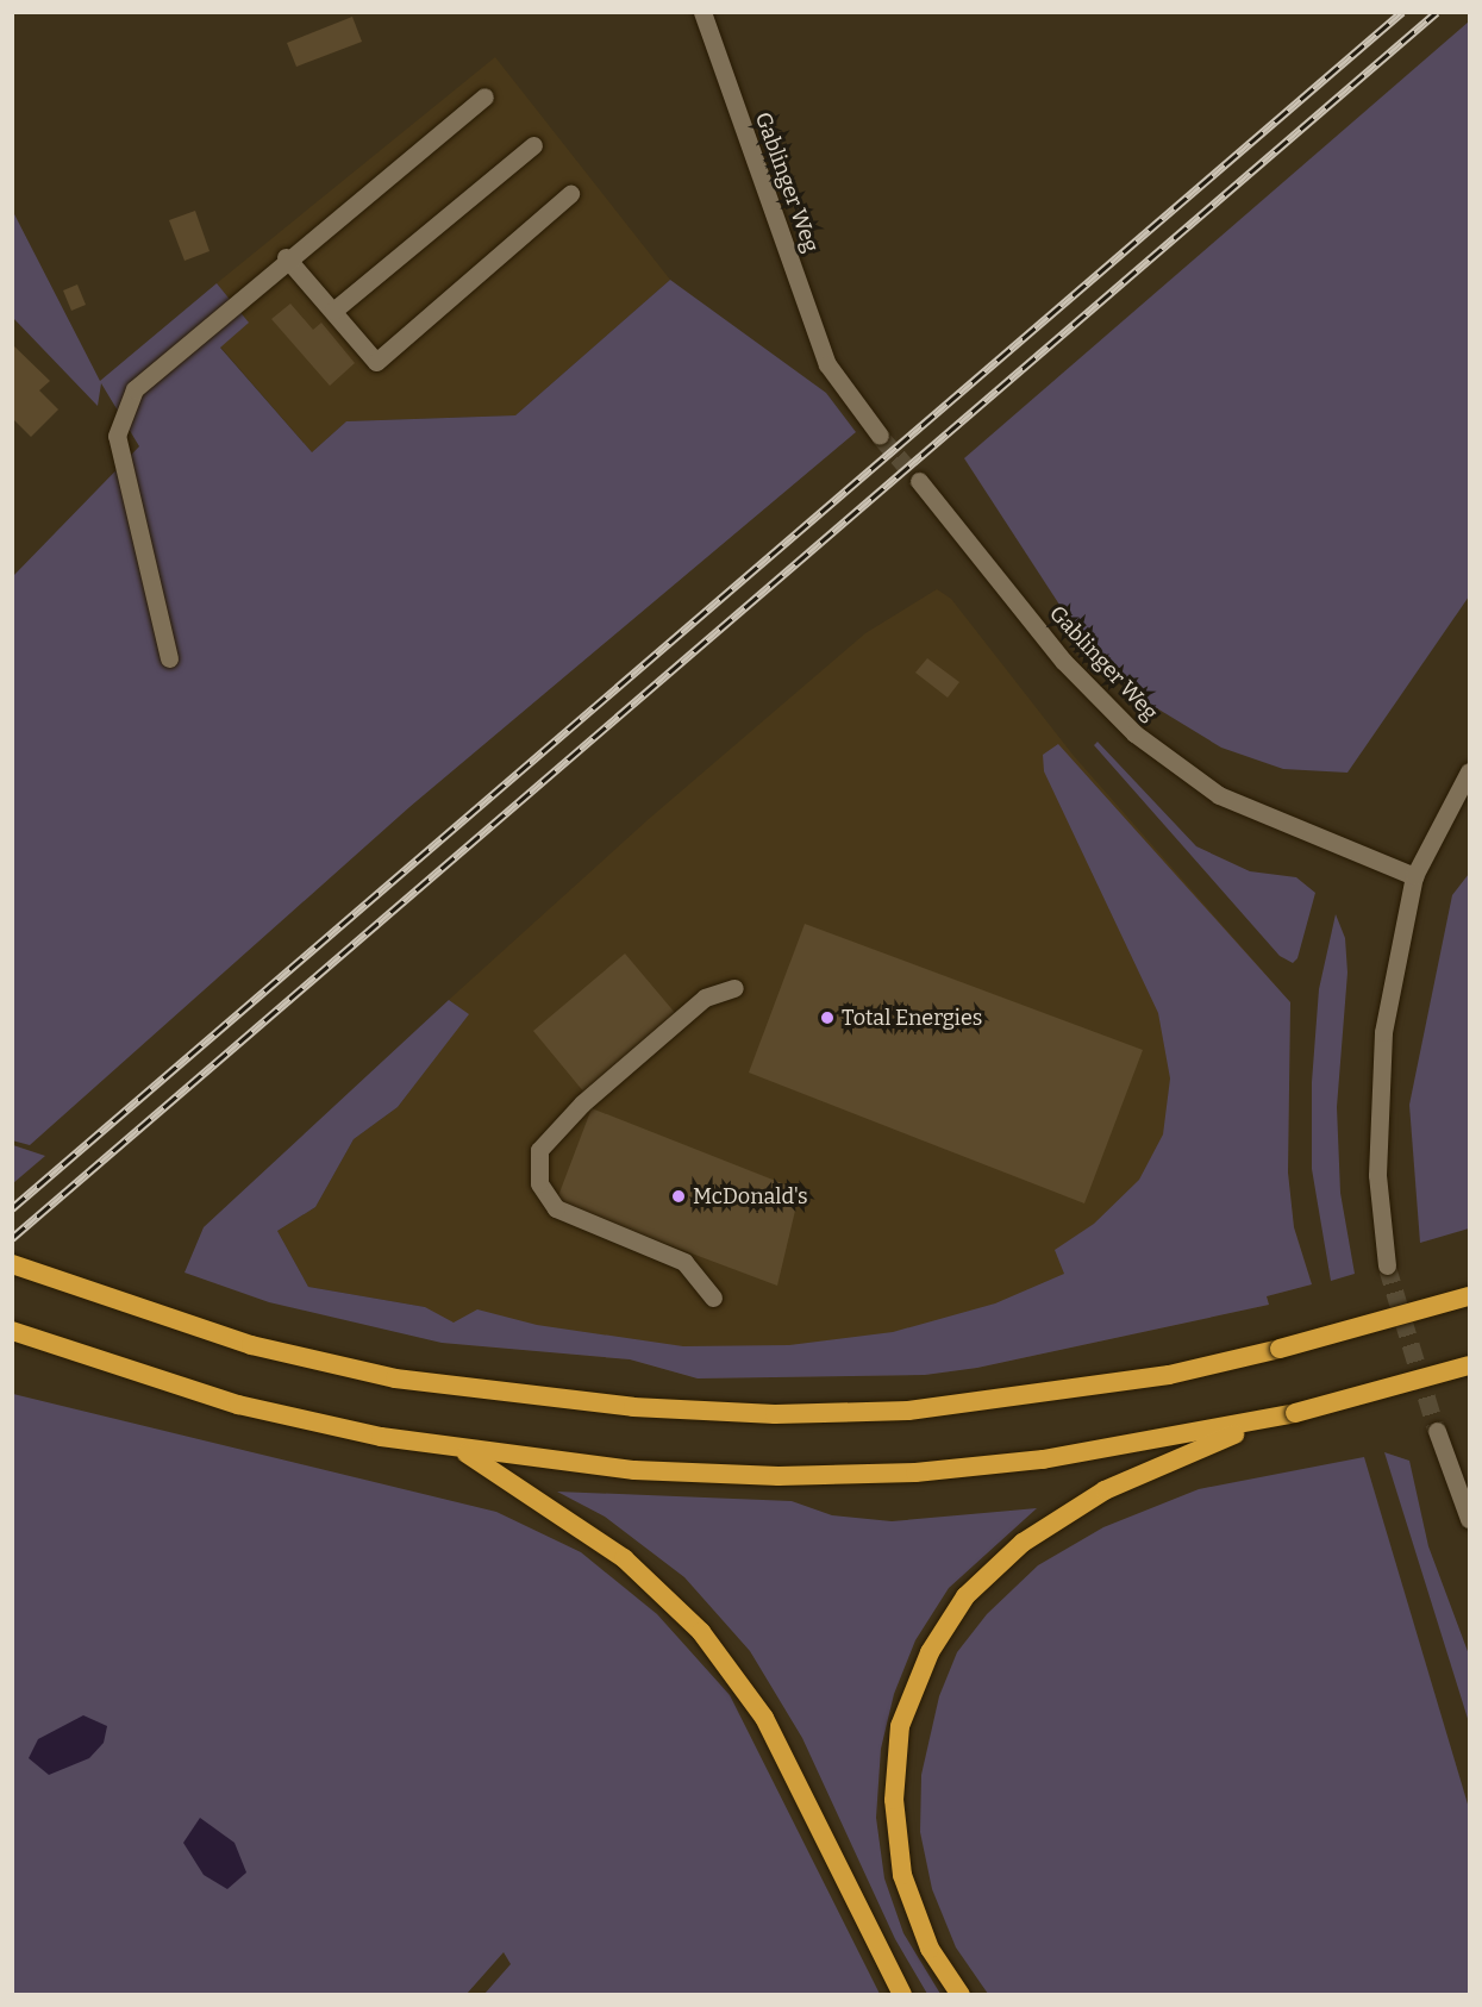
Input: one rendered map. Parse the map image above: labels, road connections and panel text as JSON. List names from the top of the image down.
{
  "streets": {
    "street": ["Gablinger Weg"]
  },
  "places": ["Total Energies", "McDonald's"]
}
